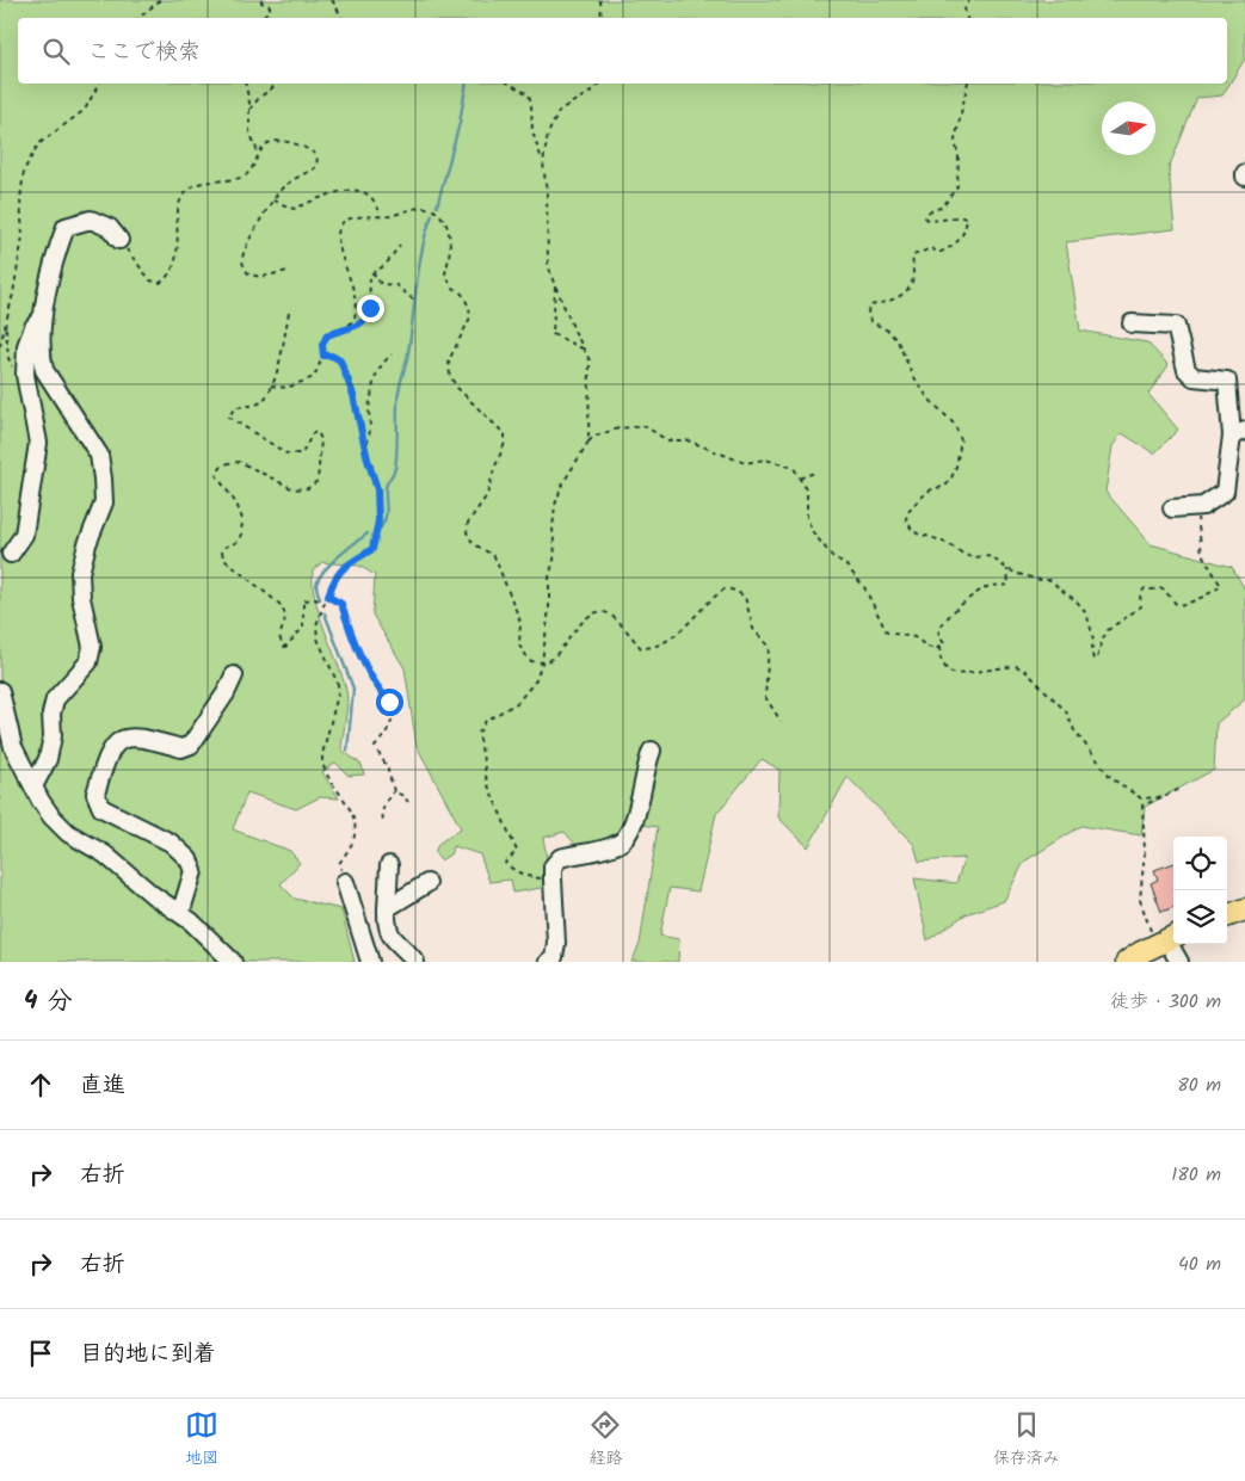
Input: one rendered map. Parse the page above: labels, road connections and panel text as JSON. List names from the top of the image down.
{
  "north": "right",
  "page": {
    "search": "ここで検索",
    "heading": ["4 分", "徒歩 · 300 m"],
    "list": [
      ["直進", "80 m"],
      ["右折", "180 m"],
      ["右折", "40 m"],
      "目的地に到着"
    ],
    "nav": ["地図", "経路", "保存済み"]
  }
}
